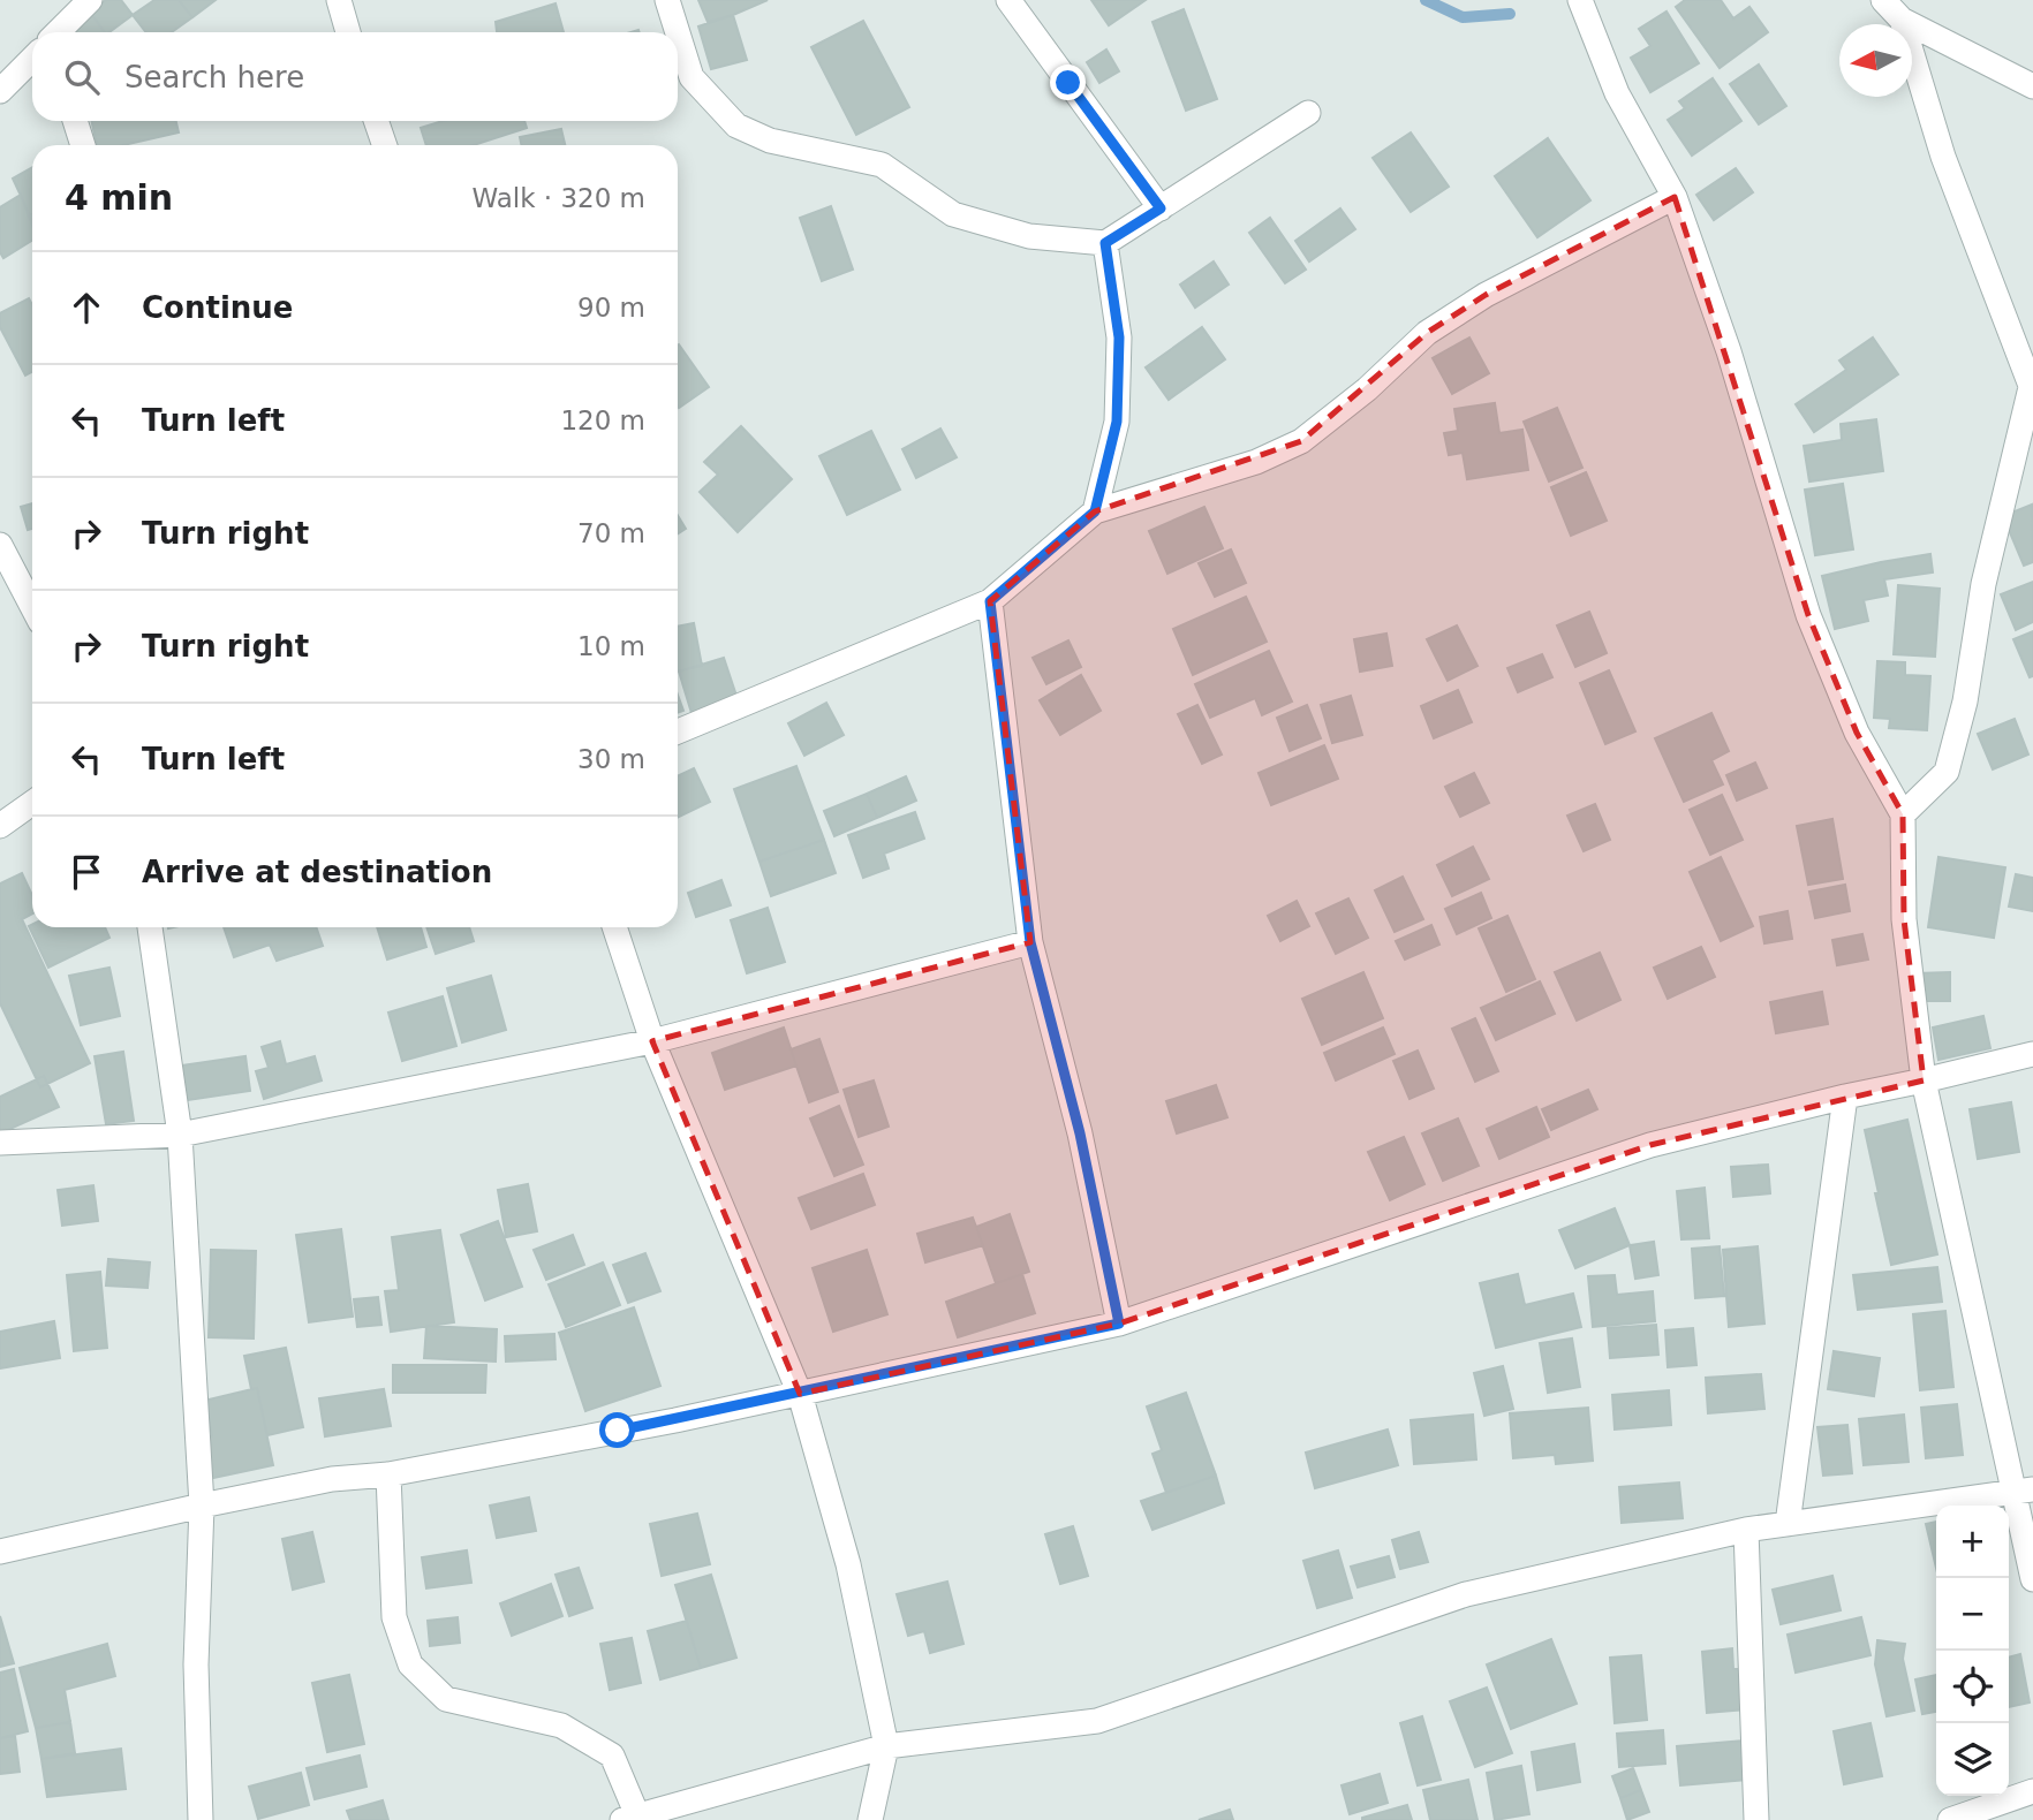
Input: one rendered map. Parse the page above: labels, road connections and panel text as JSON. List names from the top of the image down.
{
  "north": "left",
  "page": {
    "search": "Search here",
    "heading": ["4 min", "Walk · 320 m"],
    "list": [
      ["Continue", "90 m"],
      ["Turn left", "120 m"],
      ["Turn right", "70 m"],
      ["Turn right", "10 m"],
      ["Turn left", "30 m"],
      "Arrive at destination"
    ],
    "map_buttons": ["+", "−"]
  }
}
